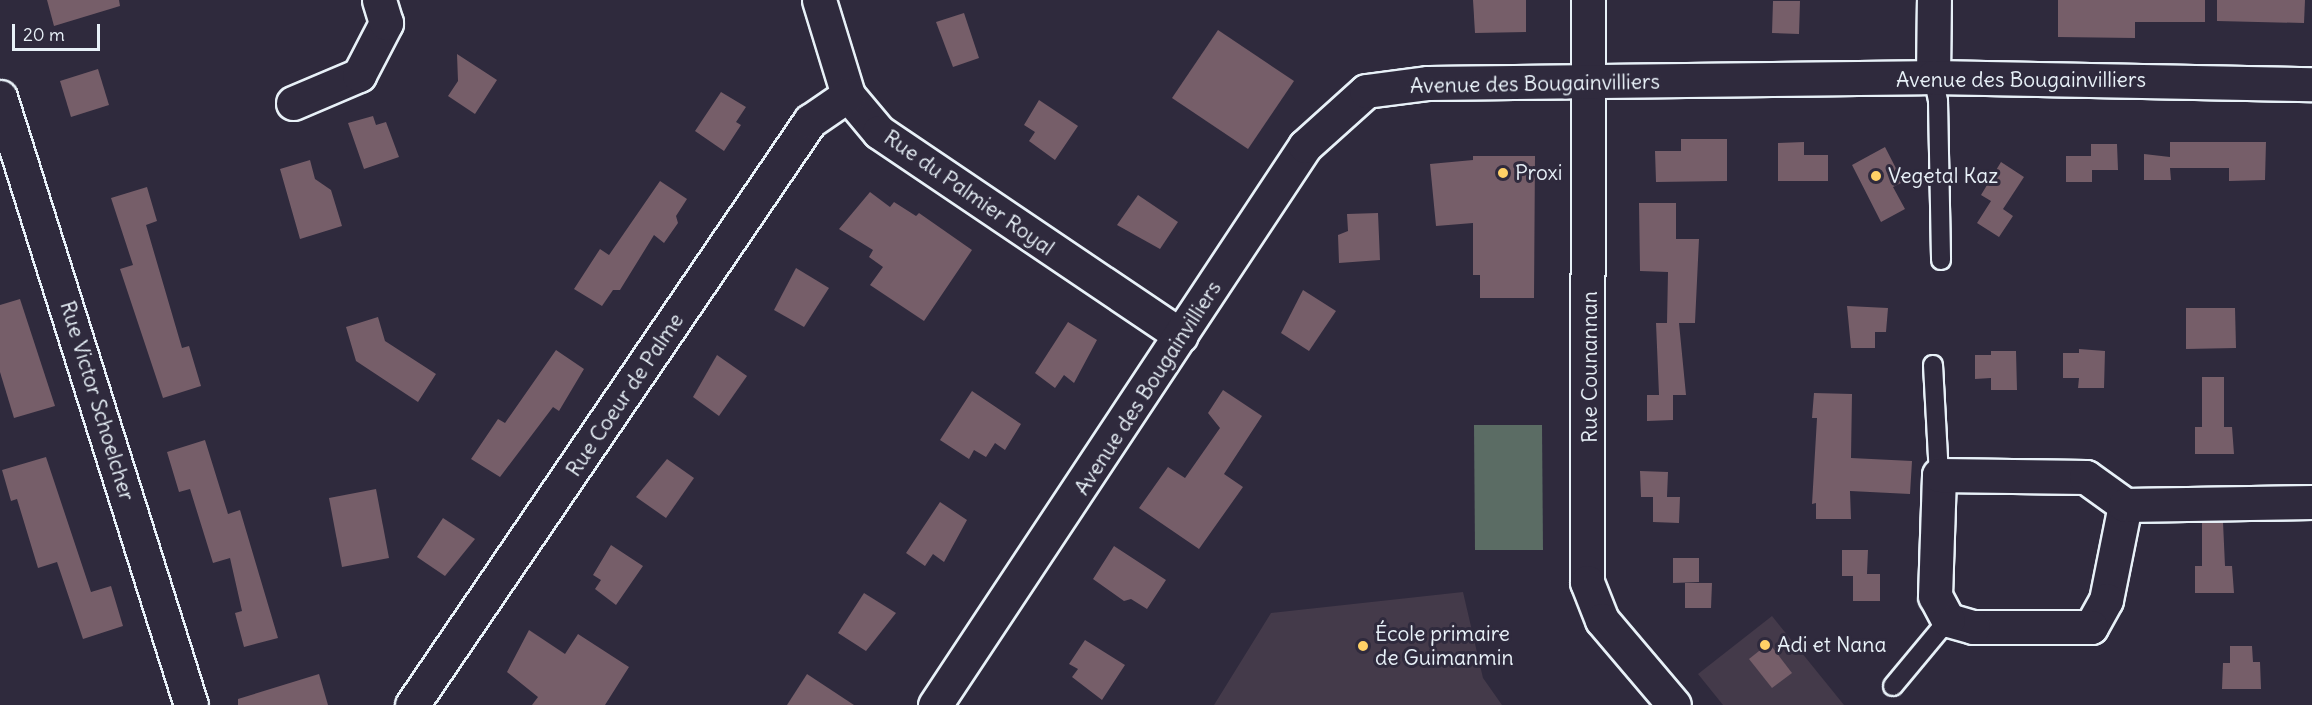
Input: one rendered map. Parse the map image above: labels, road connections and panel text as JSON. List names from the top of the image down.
{
  "streets": {
    "street": [
      "Avenue des Bougainvilliers",
      "Rue du Palmier Royal",
      "Rue Counannan",
      "Rue Coeur de Palme",
      "Rue Victor Schoelcher"
    ]
  },
  "crossings": [
    ["Avenue des Bougainvilliers", "Rue du Palmier Royal"],
    ["Avenue des Bougainvilliers", "Rue Counannan"],
    ["Rue du Palmier Royal", "Rue Coeur de Palme"]
  ],
  "places": [
    "Proxi",
    "Vegetal Kaz",
    "Adi et Nana",
    "École primaire de Guimanmin"
  ],
  "scale_bar": "20 m"
}
